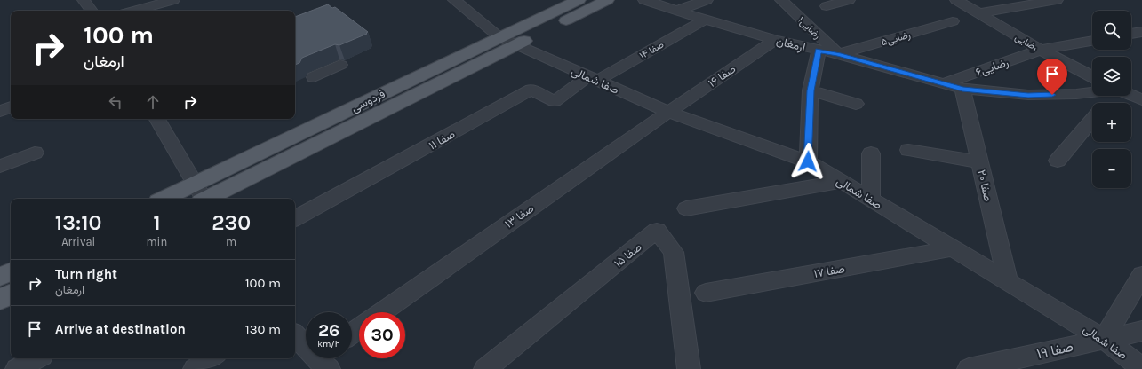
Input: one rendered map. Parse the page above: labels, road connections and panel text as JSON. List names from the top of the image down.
{
  "streets": {
    "main road": ["فردوسی"],
    "street": [
      "رضایی۱",
      "رضایی۵",
      "رضایی",
      "ارمغان",
      "صفا ۱۴",
      "رضایی۶",
      "صفا ۱۶",
      "صفا شمالی",
      "صفا ۱۱",
      "صفا ۲۰",
      "صفا ۱۳",
      "صفا ۱۵",
      "صفا ۱۷",
      "صفا ۱۹"
    ]
  },
  "crossings": [
    ["رضایی۱", "رضایی۵"],
    ["رضایی۱", "ارمغان"],
    ["رضایی۵", "ارمغان"],
    ["رضایی", "رضایی۶"],
    ["ارمغان", "صفا ۱۴"],
    ["ارمغان", "رضایی۶"],
    ["ارمغان", "صفا ۱۶"],
    ["ارمغان", "صفا ۲۰"],
    ["صفا ۱۴", "صفا شمالی"],
    ["صفا ۱۴", "صفا ۱۱"],
    ["صفا ۱۶", "صفا شمالی"],
    ["صفا ۱۶", "صفا ۱۳"],
    ["صفا شمالی", "فردوسی"],
    ["صفا شمالی", "صفا ۱۱"],
    ["صفا شمالی", "صفا ۲۰"],
    ["صفا شمالی", "صفا ۱۳"],
    ["صفا شمالی", "صفا ۱۷"],
    ["صفا شمالی", "صفا ۱۹"]
  ],
  "page": {
    "map_buttons": ["+", "−"],
    "turn": ["100 m", "ارمغان"],
    "eta": [
      "13:10",
      "Arrival",
      "1",
      "min",
      "230",
      "m"
    ],
    "list": [
      {
        "name": "Turn right",
        "note": "ارمغان",
        "value": "100 m"
      },
      {
        "name": "Arrive at destination",
        "value": "130 m"
      }
    ],
    "speed": "26 km/h",
    "limit": "30"
  }
}
